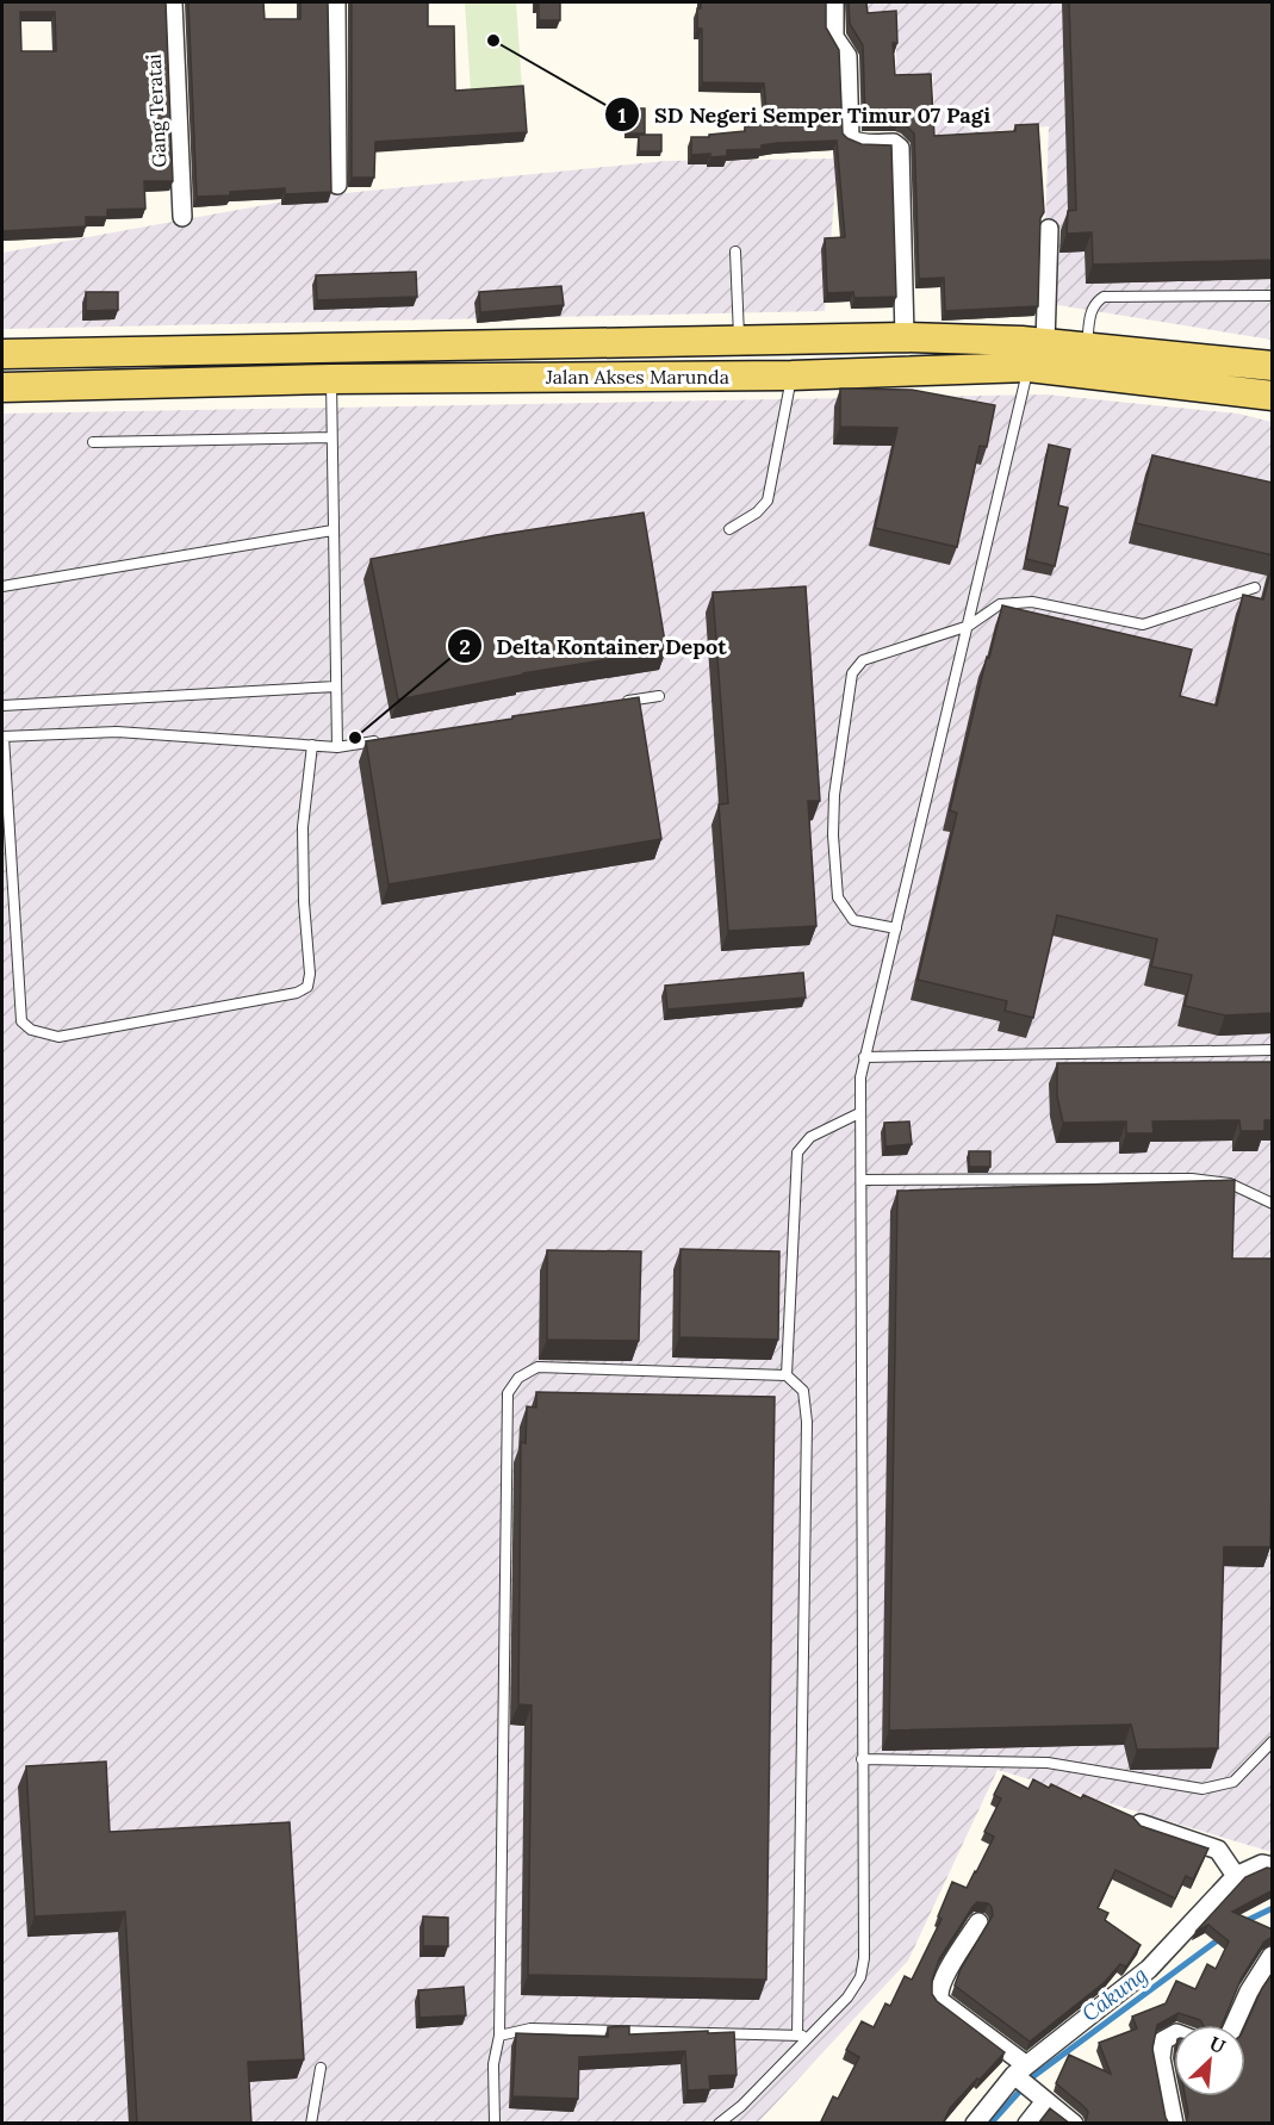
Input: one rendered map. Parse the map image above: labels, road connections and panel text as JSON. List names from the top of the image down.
{
  "streets": {
    "main road": ["Jalan Akses Marunda"],
    "street": ["Gang Teratai"]
  },
  "water": ["Cakung"],
  "places": ["SD Negeri Semper Timur 07 Pagi", "Delta Kontainer Depot"],
  "north": "top right"
}
